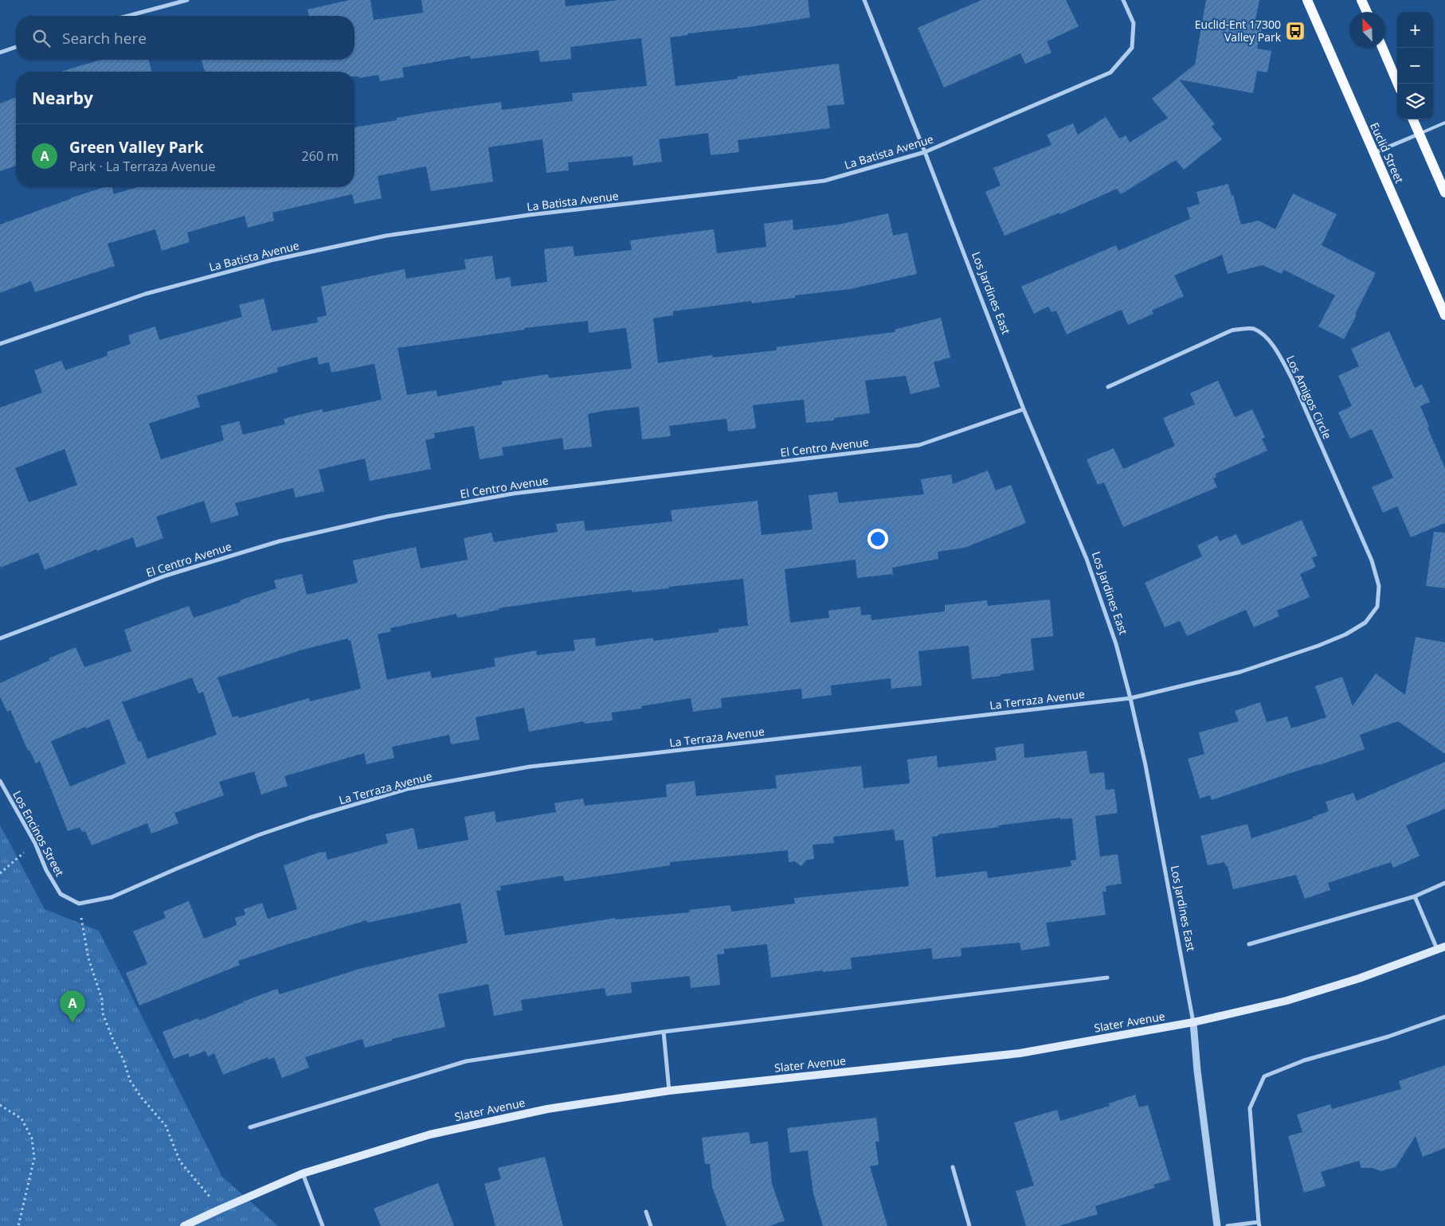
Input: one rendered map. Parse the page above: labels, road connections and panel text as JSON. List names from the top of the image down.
{
  "streets": {
    "main road": ["Euclid Street", "Slater Avenue"],
    "street": [
      "La Batista Avenue",
      "Los Jardines East",
      "Los Amigos Circle",
      "El Centro Avenue",
      "La Terraza Avenue",
      "Los Encinos Street"
    ]
  },
  "crossings": [
    ["La Batista Avenue", "Los Jardines East"],
    ["Los Jardines East", "El Centro Avenue"],
    ["Los Jardines East", "La Terraza Avenue"],
    ["Los Jardines East", "Slater Avenue"],
    ["Los Amigos Circle", "La Terraza Avenue"],
    ["La Terraza Avenue", "Los Encinos Street"]
  ],
  "places": {
    "bus stop": ["Euclid-Ent 17300 Valley Park"]
  },
  "north": "top left",
  "page": {
    "map_buttons": ["+", "−"],
    "search": "Search here",
    "heading": "Nearby",
    "list": [
      {
        "mark": "A",
        "name": "Green Valley Park",
        "note": "Park · La Terraza Avenue",
        "value": "260 m"
      }
    ],
    "pins": "A"
  }
}
